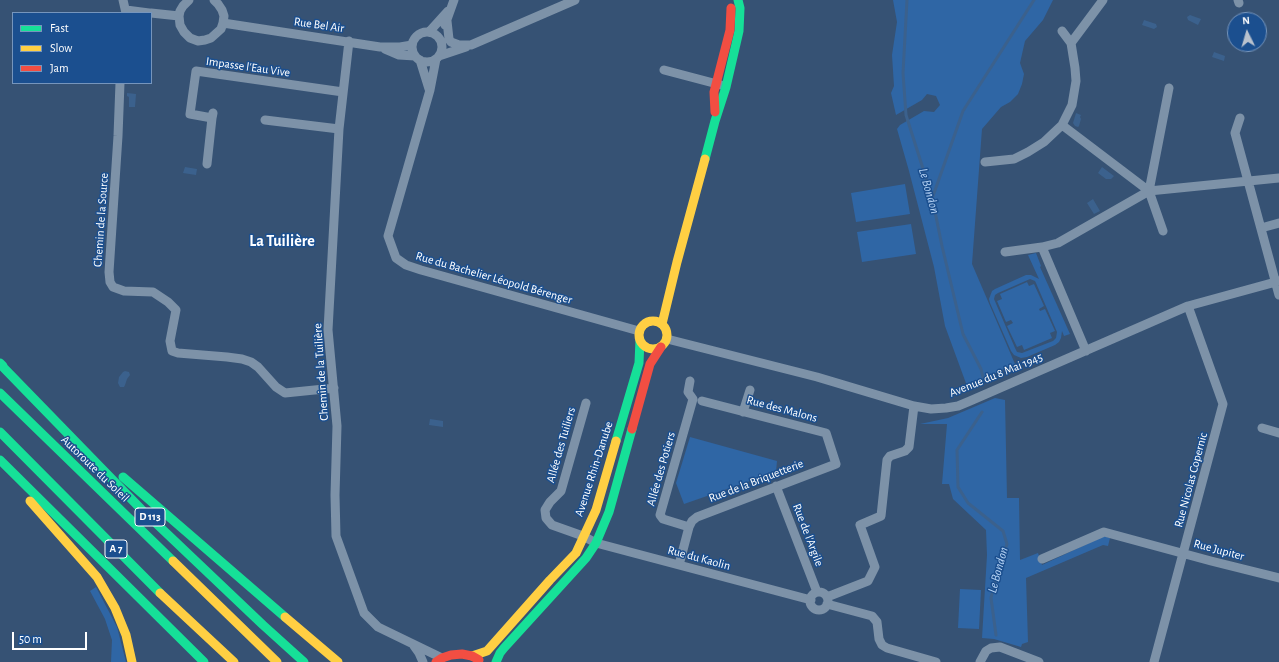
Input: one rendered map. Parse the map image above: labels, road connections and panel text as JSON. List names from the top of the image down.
{
  "streets": {
    "main road": [
      "Autoroute du Soleil",
      "Avenue Rhin-Danube",
      "D 113",
      "A 7"
    ],
    "street": [
      "Rue Bel Air",
      "Impasse l'Eau Vive",
      "Chemin de la Source",
      "Rue du Bachelier Léopold Bérenger",
      "Chemin de la Tuilière",
      "Avenue du 8 Mai 1945",
      "Rue des Malons",
      "Allée des Tuiliers",
      "Allée des Potiers",
      "Rue Nicolas Copernic",
      "Rue de la Briquetterie",
      "Rue de l'Argile",
      "Rue Jupiter",
      "Rue du Kaolin"
    ]
  },
  "crossings": [
    ["Rue Bel Air", "Rue du Bachelier Léopold Bérenger"],
    ["Rue Bel Air", "Chemin de la Tuilière"],
    ["Impasse l'Eau Vive", "Chemin de la Tuilière"],
    ["Chemin de la Source", "Chemin de la Tuilière"],
    ["Rue du Bachelier Léopold Bérenger", "Avenue du 8 Mai 1945"],
    ["Rue du Bachelier Léopold Bérenger", "Avenue Rhin-Danube"],
    ["Avenue du 8 Mai 1945", "Avenue Rhin-Danube"],
    ["Avenue du 8 Mai 1945", "Rue Nicolas Copernic"],
    ["Rue des Malons", "Allée des Potiers"],
    ["Rue des Malons", "Rue de la Briquetterie"],
    ["Allée des Tuiliers", "Avenue Rhin-Danube"],
    ["Allée des Tuiliers", "Rue du Kaolin"],
    ["Avenue Rhin-Danube", "Rue du Kaolin"],
    ["Allée des Potiers", "Rue de la Briquetterie"],
    ["Rue Nicolas Copernic", "Rue Jupiter"],
    ["Rue de la Briquetterie", "Rue de l'Argile"],
    ["Rue de l'Argile", "Rue du Kaolin"]
  ],
  "districts": ["La Tuilière"],
  "water": ["Le Bondon"],
  "legend": ["Fast", "Slow", "Jam"],
  "scale_bar": "50 m",
  "north": "top"
}
